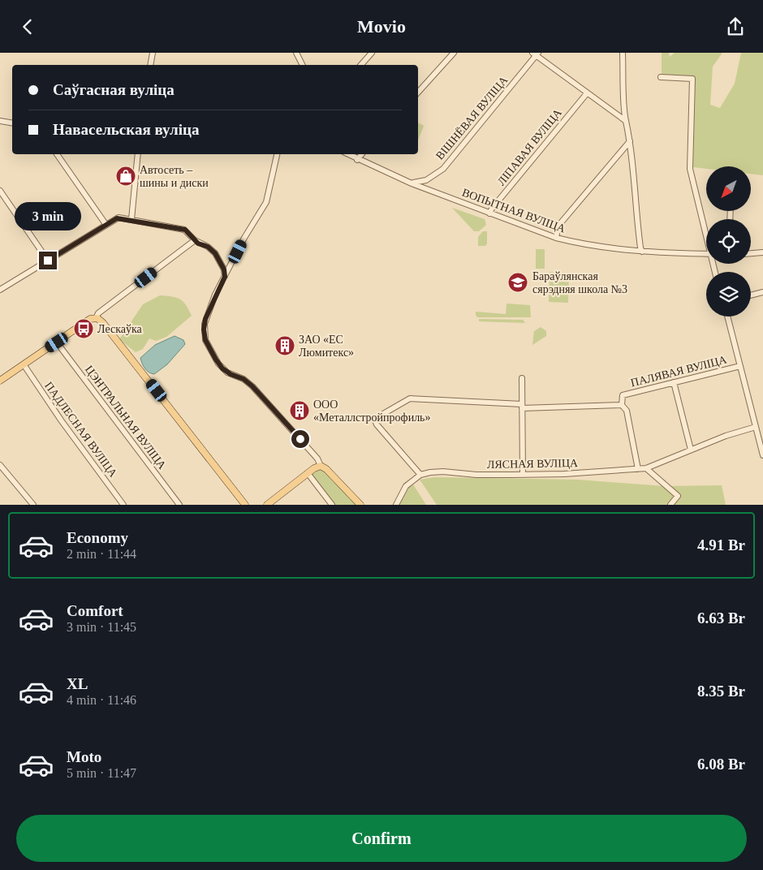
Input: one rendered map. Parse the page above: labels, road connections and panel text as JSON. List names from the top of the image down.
{
  "streets": {
    "street": [
      "ВІШНЁВАЯ ВУЛІЦА",
      "ЛІПАВАЯ ВУЛІЦА",
      "ВОПЫТНАЯ ВУЛІЦА",
      "ПАЛЯВАЯ ВУЛІЦА",
      "ЦЭНТРАЛЬНАЯ ВУЛІЦА",
      "ПАДЛЕСНАЯ ВУЛІЦА",
      "ЛЯСНАЯ ВУЛІЦА"
    ]
  },
  "crossings": [
    ["ВІШНЁВАЯ ВУЛІЦА", "ВОПЫТНАЯ ВУЛІЦА"],
    ["ЛІПАВАЯ ВУЛІЦА", "ВОПЫТНАЯ ВУЛІЦА"]
  ],
  "places": {
    "shop": ["Автосеть – шины и диски"],
    "school or university": ["Бараўлянская сярэдняя школа №3"],
    "bus stop": ["Лескаўка"],
    "building": ["ЗАО «ЕС Люмитекс»", "ООО «Металлстройпрофиль»"]
  },
  "north": "bottom left",
  "page": {
    "header": "Movio",
    "banner": ["Саўгасная вуліца", "Навасельская вуліца"],
    "bubble": "3 min",
    "list": [
      {
        "name": "Economy",
        "note": "2 min · 11:44",
        "value": "4.91 Br"
      },
      {
        "name": "Comfort",
        "note": "3 min · 11:45",
        "value": "6.63 Br"
      },
      {
        "name": "XL",
        "note": "4 min · 11:46",
        "value": "8.35 Br"
      },
      {
        "name": "Moto",
        "note": "5 min · 11:47",
        "value": "6.08 Br"
      }
    ],
    "buttons": "Confirm"
  }
}
